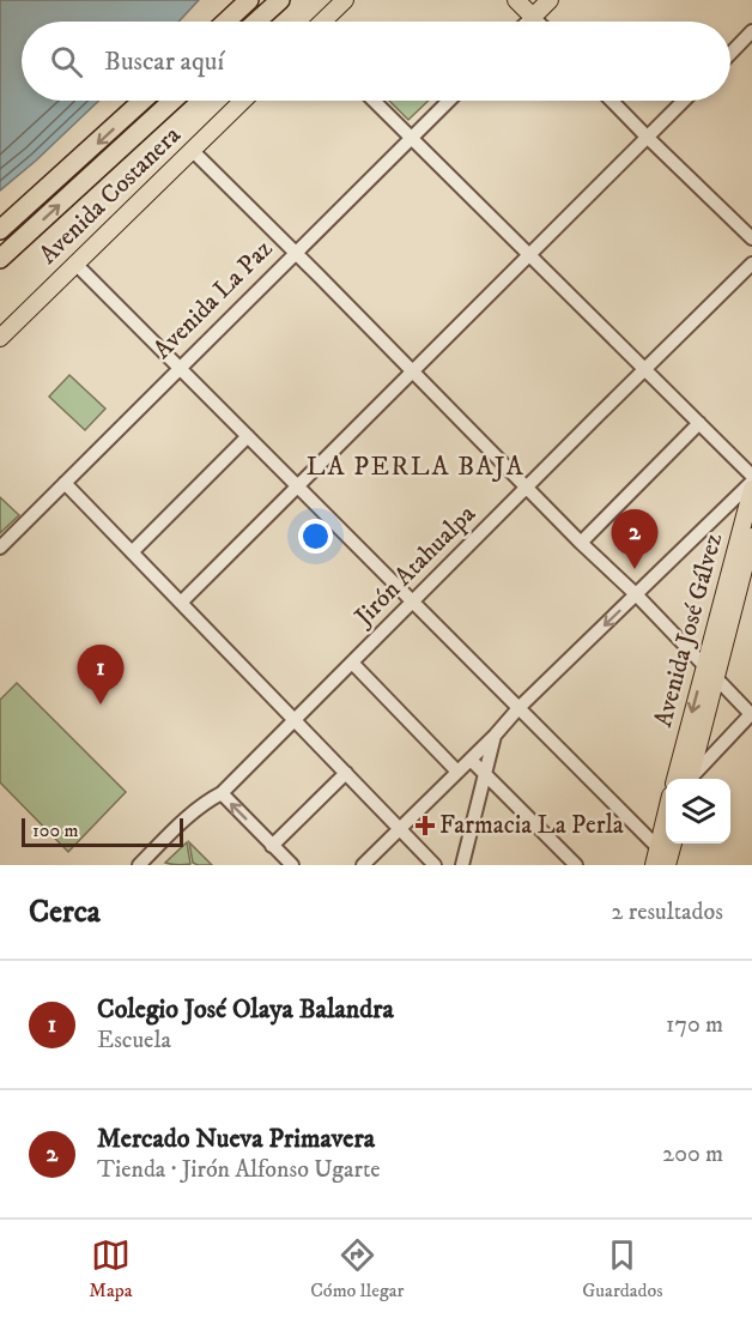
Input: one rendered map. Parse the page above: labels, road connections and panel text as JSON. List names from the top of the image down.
{
  "streets": {
    "main road": ["Avenida Costanera", "Avenida José Gálvez"],
    "street": ["Avenida La Paz", "Jirón Atahualpa"]
  },
  "districts": ["LA PERLA BAJA"],
  "places": {
    "health": ["Farmacia La Perla"]
  },
  "scale_bar": "100 m",
  "page": {
    "search": "Buscar aquí",
    "pins": ["2", "1"],
    "scale": "100 m",
    "heading": ["Cerca", "2 resultados"],
    "list": [
      {
        "mark": "1",
        "name": "Colegio José Olaya Balandra",
        "note": "Escuela",
        "value": "170 m"
      },
      {
        "mark": "2",
        "name": "Mercado Nueva Primavera",
        "note": "Tienda · Jirón Alfonso Ugarte",
        "value": "200 m"
      }
    ],
    "nav": ["Mapa", "Cómo llegar", "Guardados"]
  }
}
